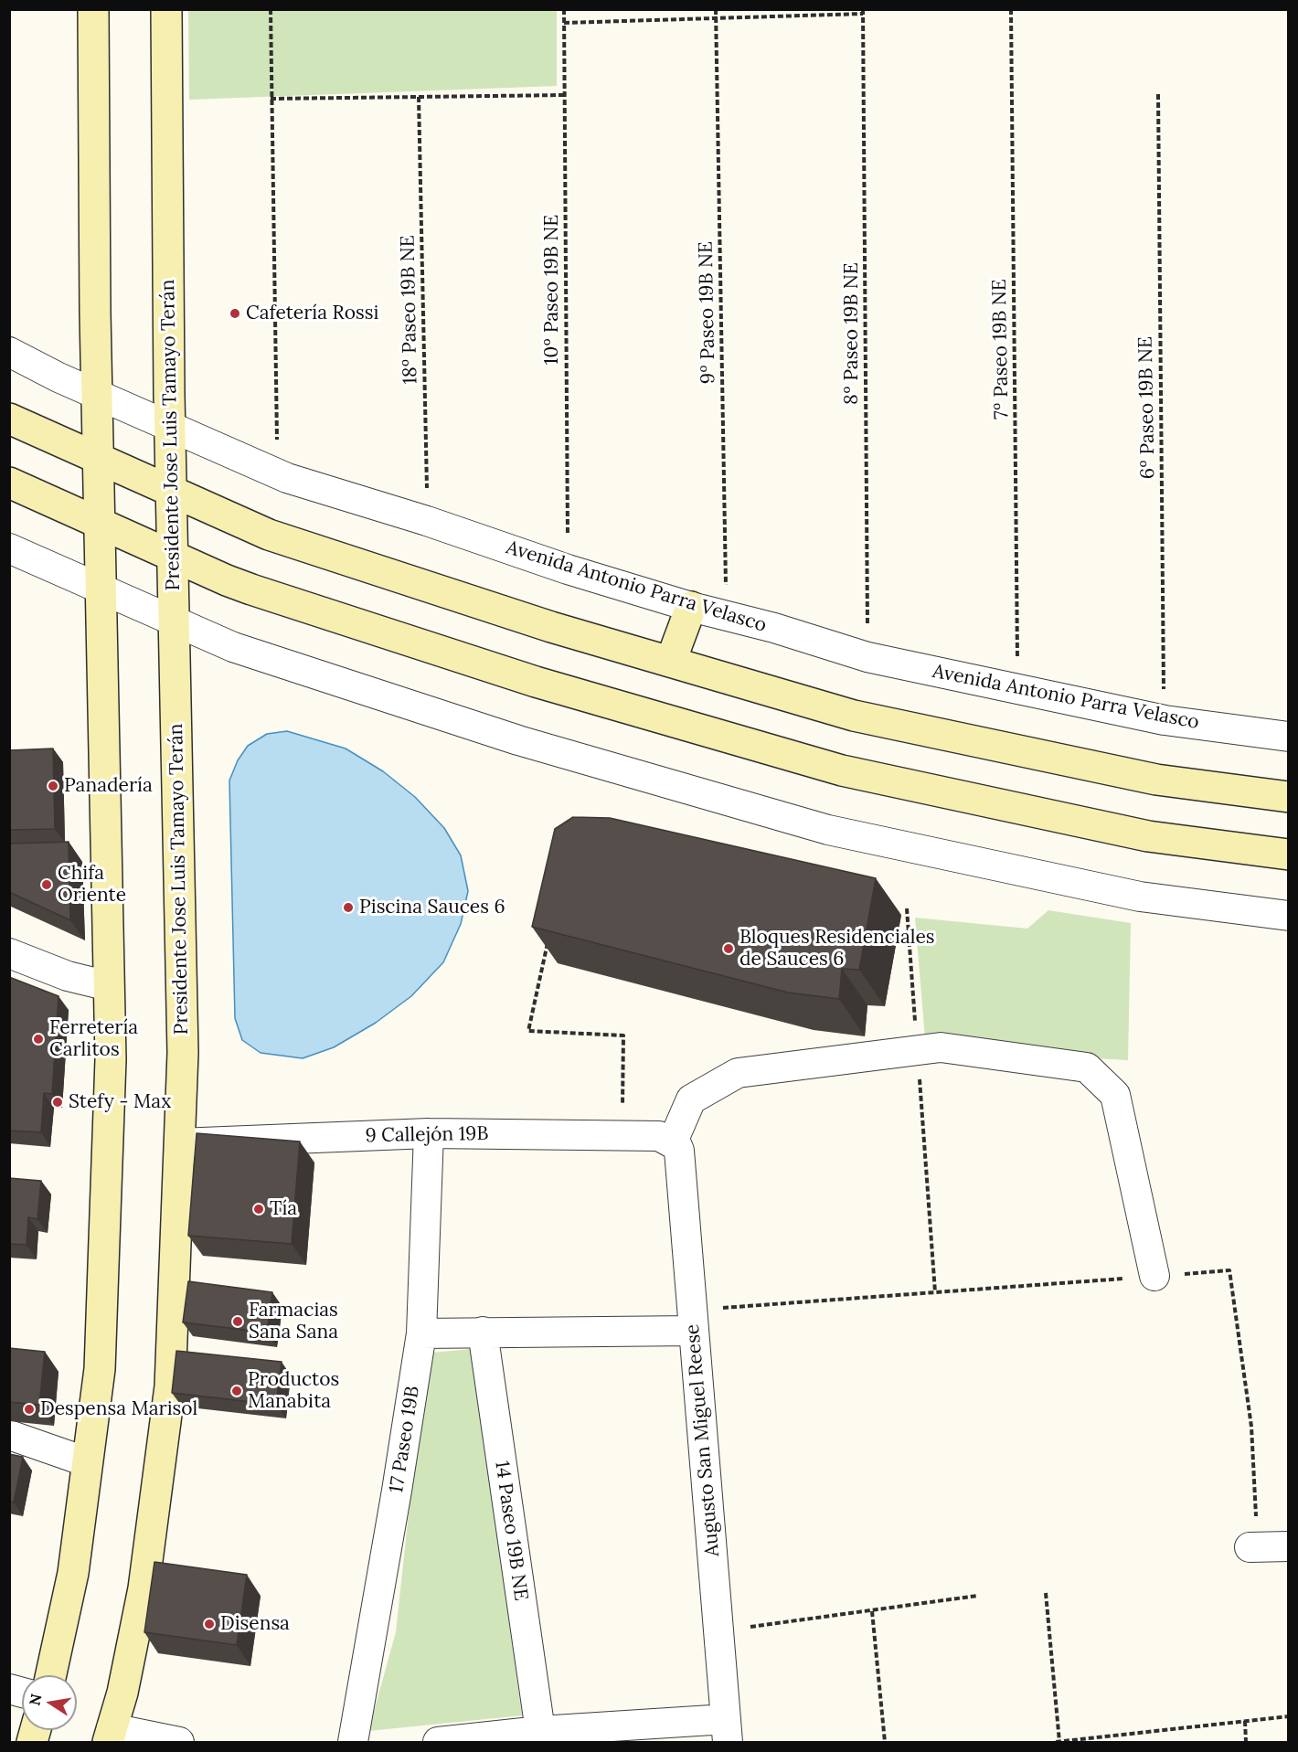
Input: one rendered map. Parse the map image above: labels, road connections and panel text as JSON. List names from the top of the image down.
{
  "streets": {
    "main road": ["Presidente Jose Luis Tamayo Terán"],
    "street": [
      "Avenida Antonio Parra Velasco",
      "9 Callejón 19B",
      "17 Paseo 19B",
      "Augusto San Miguel Reese",
      "14 Paseo 19B NE"
    ],
    "path": [
      "10º Paseo 19B NE",
      "18º Paseo 19B NE",
      "9º Paseo 19B NE",
      "8º Paseo 19B NE",
      "7º Paseo 19B NE",
      "6º Paseo 19B NE"
    ]
  },
  "crossings": [
    ["10º Paseo 19B NE", "Avenida Antonio Parra Velasco"],
    ["18º Paseo 19B NE", "Avenida Antonio Parra Velasco"],
    ["9º Paseo 19B NE", "Avenida Antonio Parra Velasco"],
    ["8º Paseo 19B NE", "Avenida Antonio Parra Velasco"],
    ["7º Paseo 19B NE", "Avenida Antonio Parra Velasco"],
    ["6º Paseo 19B NE", "Avenida Antonio Parra Velasco"],
    ["Presidente Jose Luis Tamayo Terán", "Avenida Antonio Parra Velasco"],
    ["Presidente Jose Luis Tamayo Terán", "9 Callejón 19B"],
    ["9 Callejón 19B", "17 Paseo 19B"],
    ["9 Callejón 19B", "Augusto San Miguel Reese"]
  ],
  "places": [
    "Cafetería Rossi",
    "Panadería",
    "Chifa Oriente",
    "Piscina Sauces 6",
    "Bloques Residenciales de Sauces 6",
    "Ferretería Carlitos",
    "Stefy - Max",
    "Tía",
    "Farmacias Sana Sana",
    "Productos Manabita",
    "Despensa Marisol",
    "Disensa"
  ],
  "north": "left"
}
